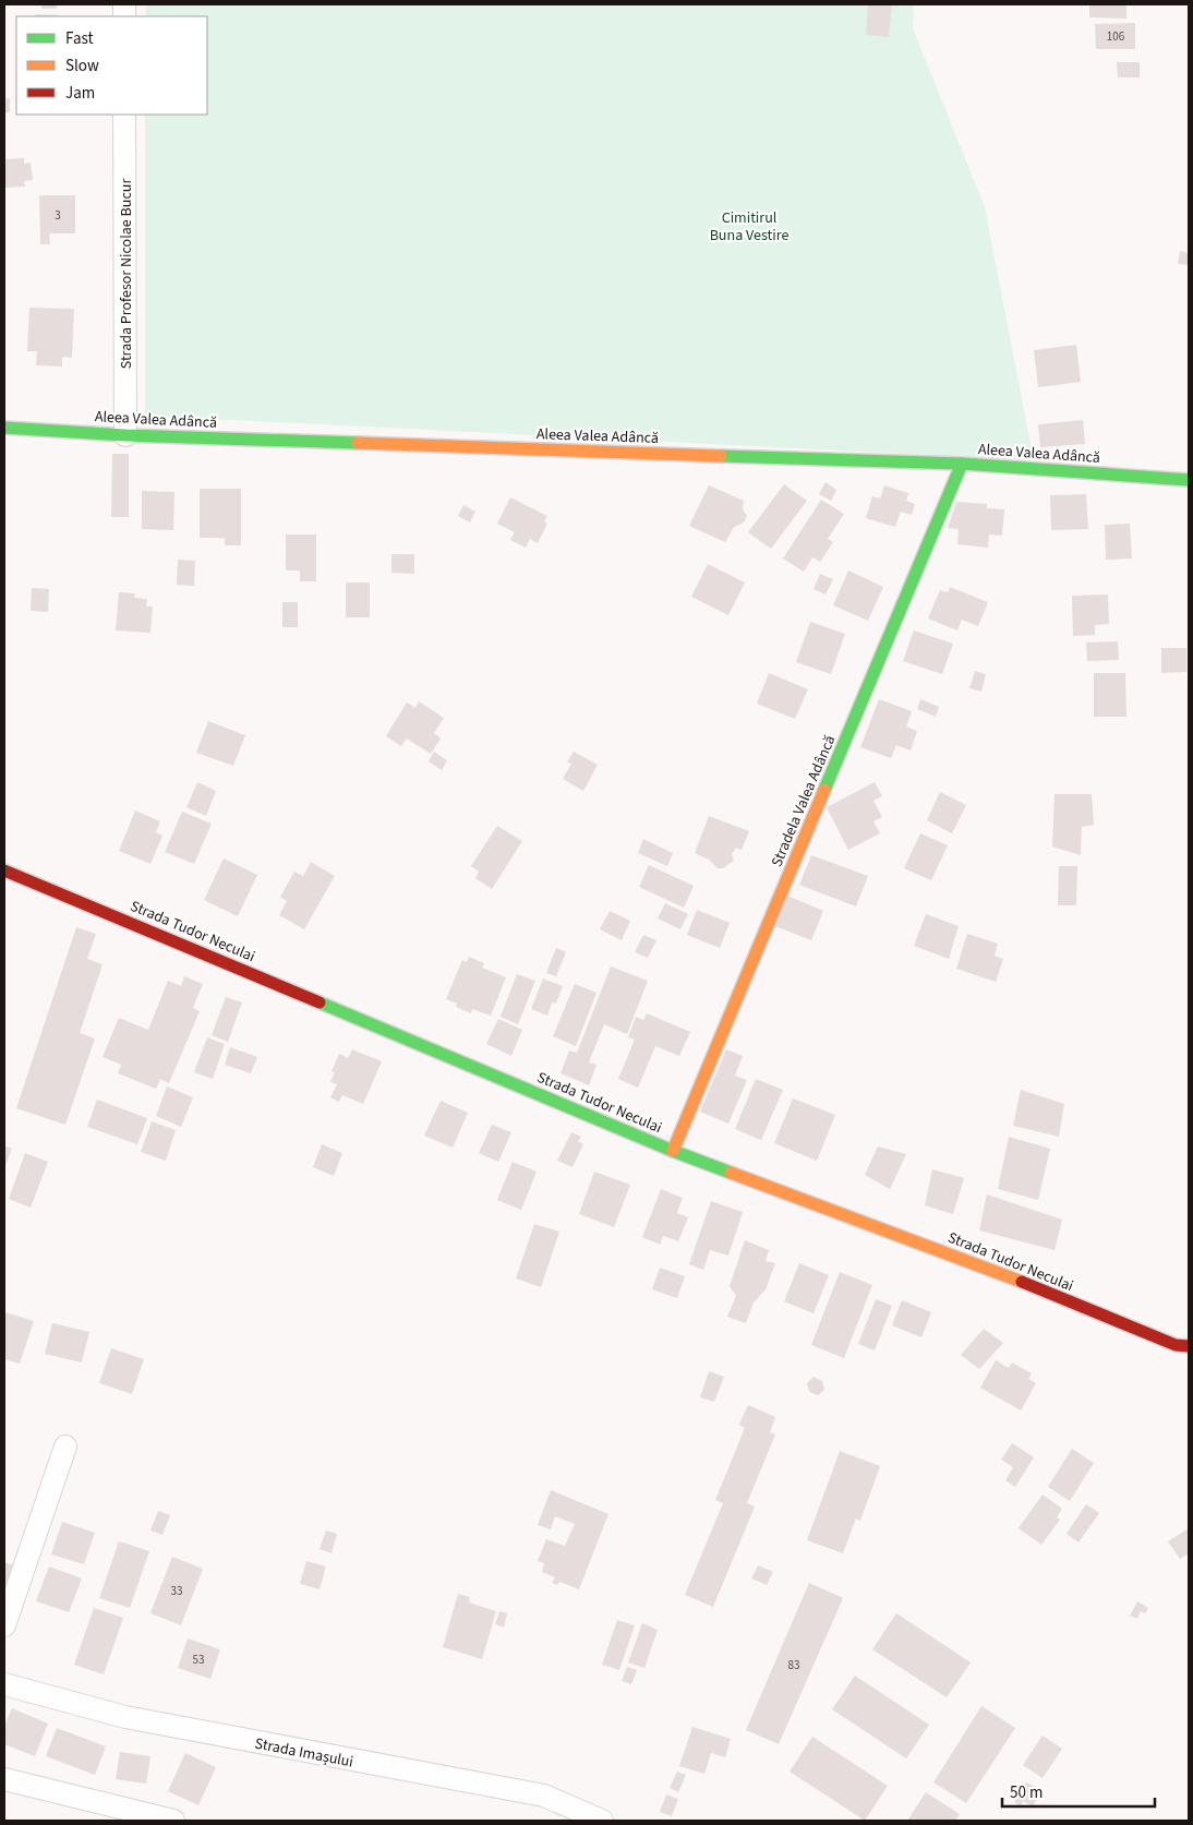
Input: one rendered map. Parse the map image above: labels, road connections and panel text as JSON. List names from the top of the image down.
{
  "streets": {
    "street": [
      "Strada Profesor Nicolae Bucur",
      "Aleea Valea Adâncă",
      "Stradela Valea Adâncă",
      "Strada Tudor Neculai",
      "Strada Imașului"
    ]
  },
  "crossings": [
    ["Strada Profesor Nicolae Bucur", "Aleea Valea Adâncă"],
    ["Aleea Valea Adâncă", "Stradela Valea Adâncă"],
    ["Stradela Valea Adâncă", "Strada Tudor Neculai"]
  ],
  "parks": ["Cimitirul Buna Vestire"],
  "house_numbers": [
    "106",
    "3",
    "33",
    "53",
    "83"
  ],
  "legend": ["Fast", "Slow", "Jam"],
  "scale_bar": "50 m"
}
